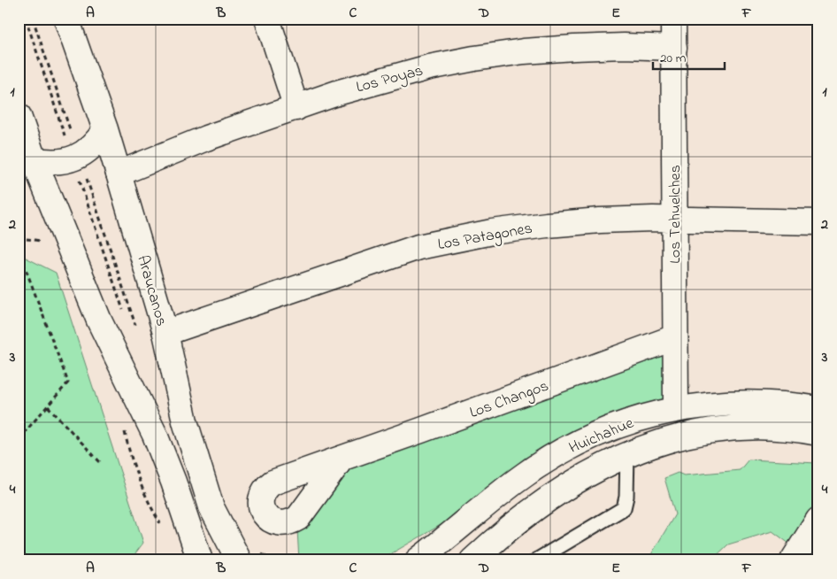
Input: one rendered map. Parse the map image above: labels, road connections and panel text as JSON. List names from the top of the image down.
{
  "streets": {
    "street": [
      "Los Poyas",
      "Los Tehuelches",
      "Los Patagones",
      "Araucanos",
      "Los Changos",
      "Huichahue"
    ]
  },
  "crossings": [
    ["Los Poyas", "Los Tehuelches"],
    ["Los Poyas", "Araucanos"],
    ["Los Tehuelches", "Los Patagones"],
    ["Los Tehuelches", "Los Changos"],
    ["Los Tehuelches", "Huichahue"],
    ["Los Patagones", "Araucanos"]
  ],
  "scale_bar": "20 m",
  "grid": {
    "columns": [
      "A",
      "B",
      "C",
      "D",
      "E",
      "F"
    ],
    "rows": [
      "1",
      "2",
      "3",
      "4"
    ]
  }
}
